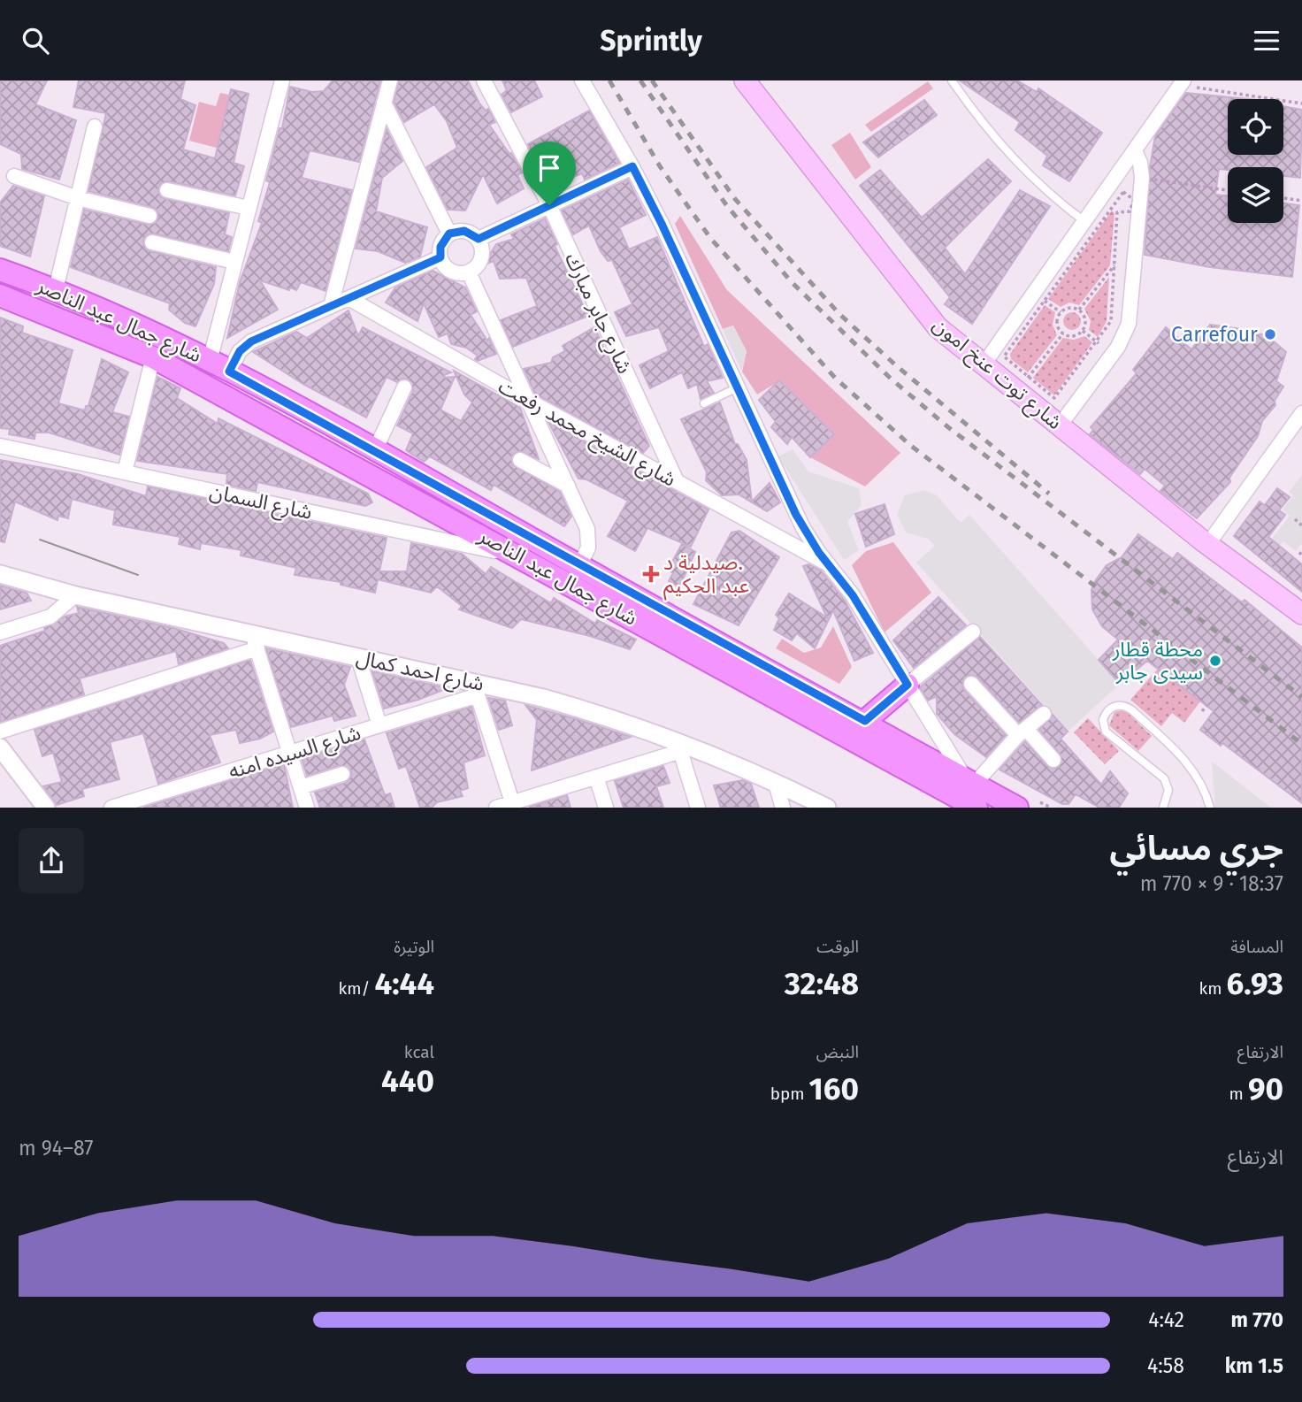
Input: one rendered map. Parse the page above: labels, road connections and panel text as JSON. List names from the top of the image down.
{
  "streets": {
    "main road": ["شارع جمال عبد الناصر", "شارع توت عنخ امون"],
    "street": [
      "شارع جابر مبارك",
      "شارع الشيخ محمد رفعت",
      "شارع السمان",
      "شارع احمد كمال",
      "شارع السيده امنه"
    ]
  },
  "crossings": [
    ["شارع جابر مبارك", "شارع الشيخ محمد رفعت"],
    ["شارع جمال عبد الناصر", "شارع السمان"],
    ["شارع احمد كمال", "شارع السيده امنه"]
  ],
  "places": {
    "other": ["Carrefour", "محطة قطار سيدى جابر"],
    "health": ["صيدلية د. عبد الحكيم"]
  },
  "page": {
    "header": "Sprintly",
    "heading": ["جري مسائي", "18:37 · 9 × 770 m"],
    "stats": [
      ["المسافة", "6.93 km"],
      ["الوقت", "32:48"],
      ["الوتيرة", "4:44 /km"],
      ["الارتفاع", "90 m"],
      ["النبض", "160 bpm"],
      ["kcal", "440"]
    ],
    "chart": ["الارتفاع", "87–94 m"],
    "list": [
      {
        "name": "770 m",
        "note": "4:42"
      },
      {
        "name": "1.5 km",
        "note": "4:58"
      }
    ]
  }
}
